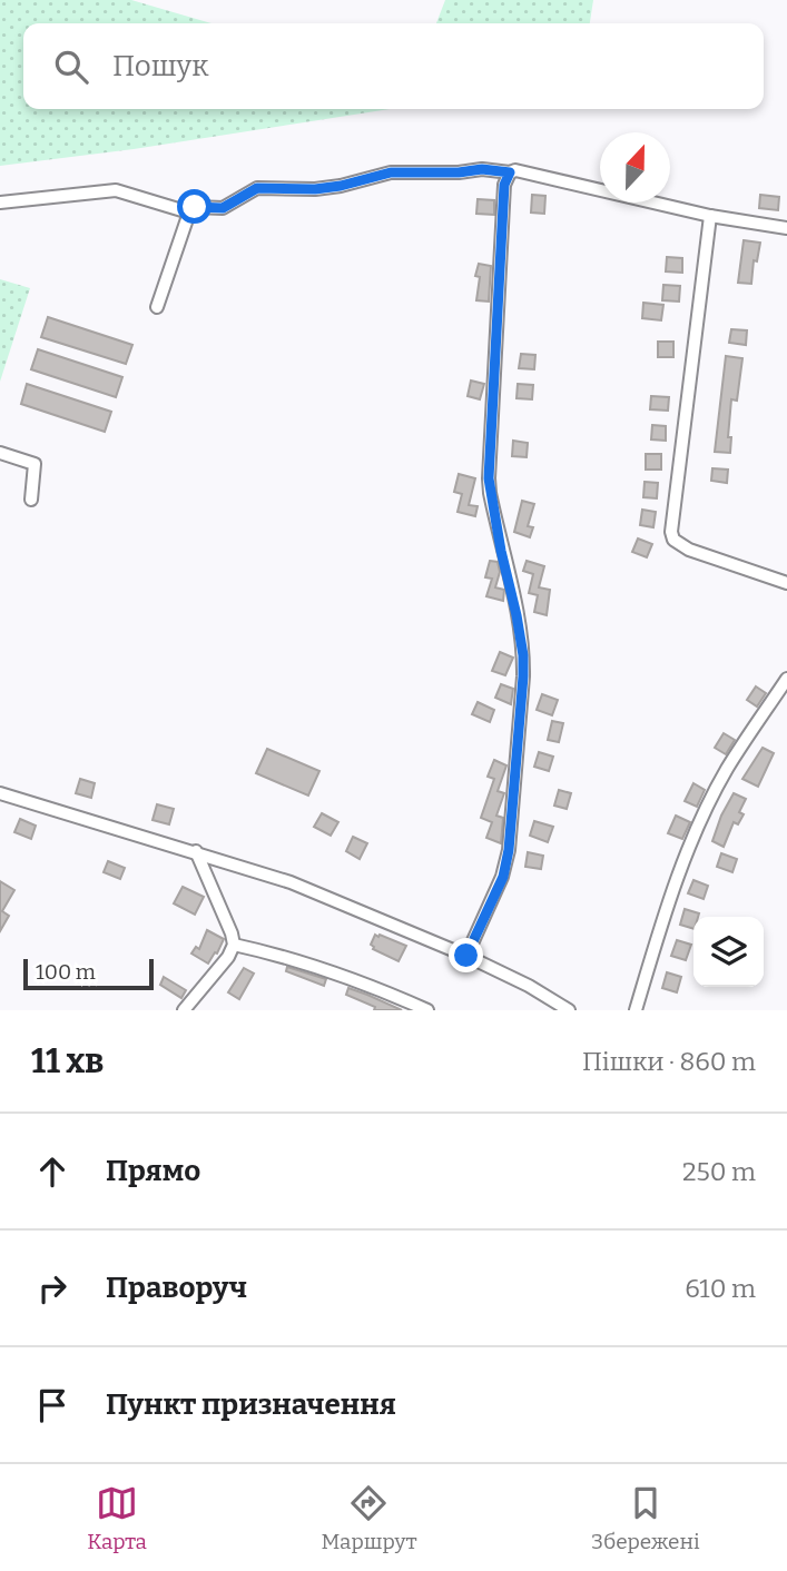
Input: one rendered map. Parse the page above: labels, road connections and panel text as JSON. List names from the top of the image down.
{
  "scale_bar": "100 m",
  "north": "top",
  "page": {
    "search": "Пошук",
    "scale": "100 m",
    "heading": ["11 хв", "Пішки · 860 m"],
    "list": [
      ["Прямо", "250 m"],
      ["Праворуч", "610 m"],
      "Пункт призначення"
    ],
    "nav": ["Карта", "Маршрут", "Збережені"]
  }
}
